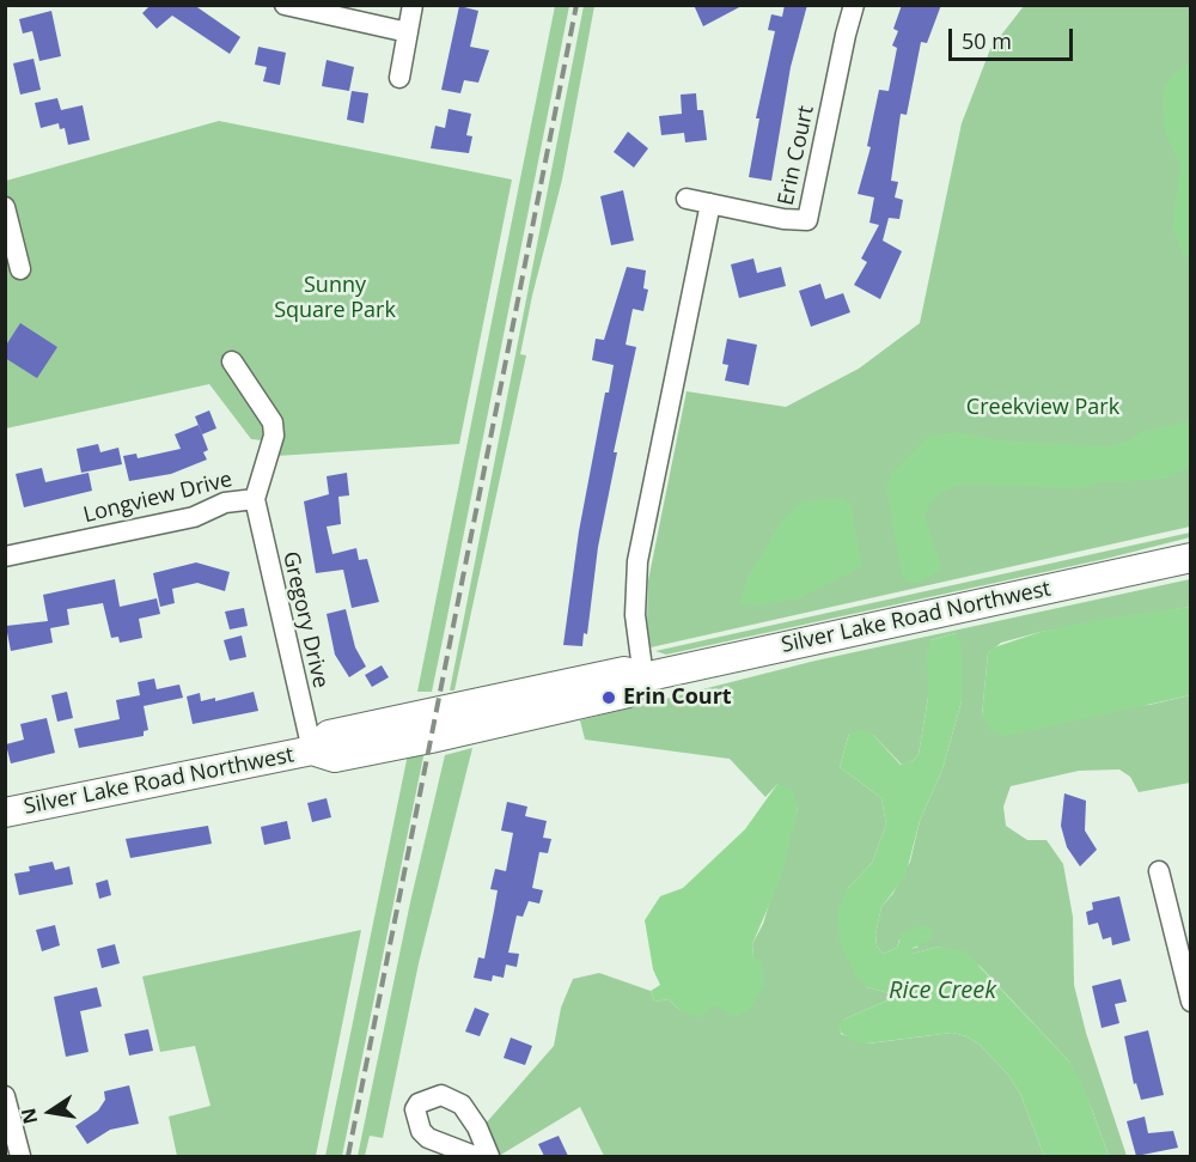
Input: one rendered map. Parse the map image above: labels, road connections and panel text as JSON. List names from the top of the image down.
{
  "streets": {
    "main road": ["Silver Lake Road Northwest"],
    "street": ["Erin Court", "Longview Drive", "Gregory Drive"]
  },
  "crossings": [
    ["Longview Drive", "Gregory Drive"],
    ["Silver Lake Road Northwest", "Gregory Drive"]
  ],
  "water": ["Rice Creek"],
  "parks": ["Sunny Square Park", "Creekview Park"],
  "places": ["Erin Court"],
  "scale_bar": "50 m",
  "north": "left"
}
